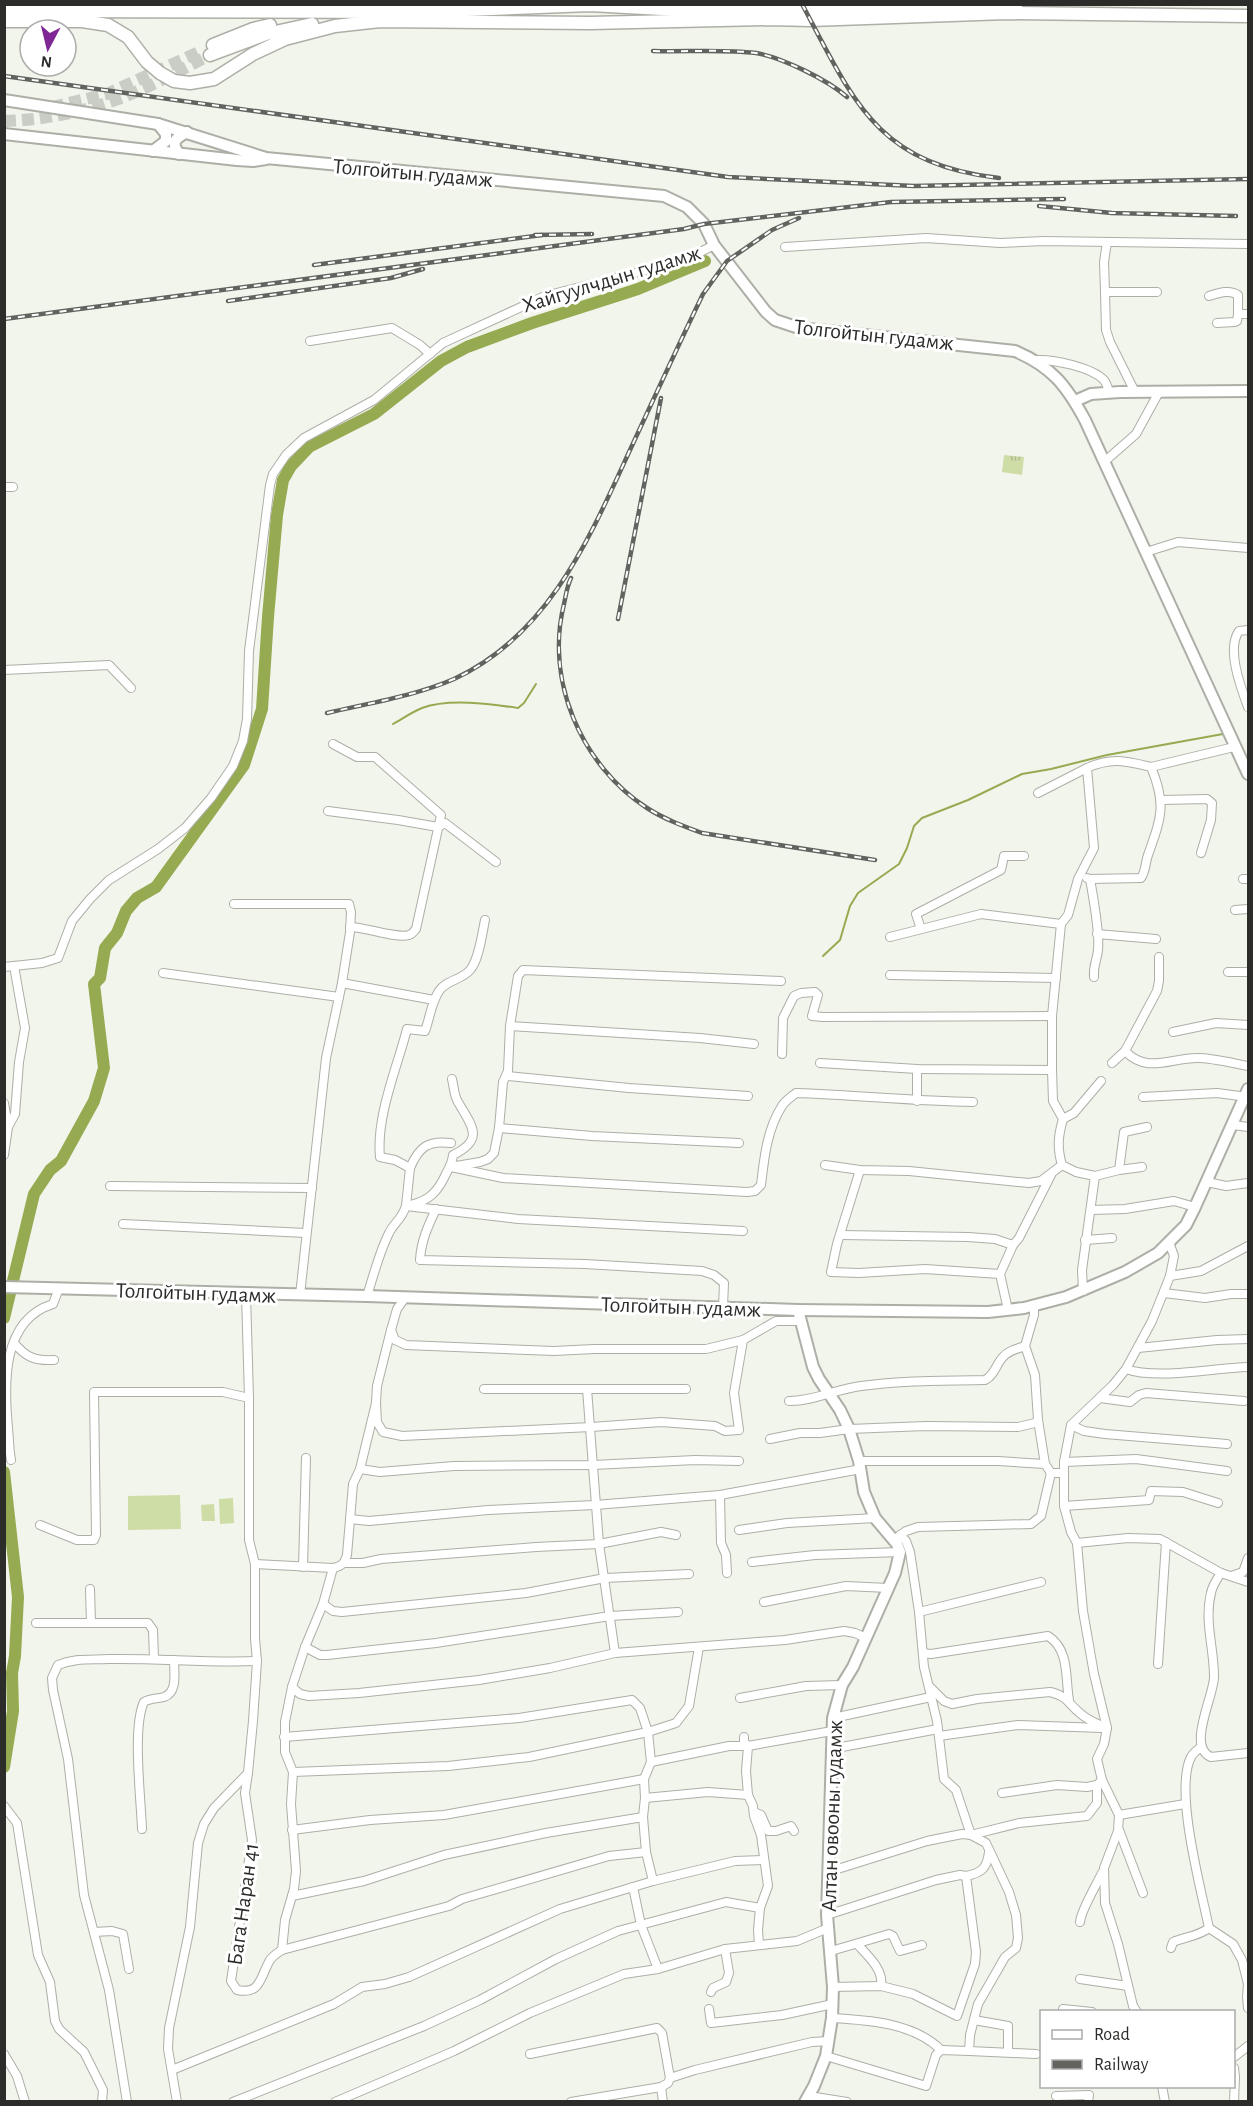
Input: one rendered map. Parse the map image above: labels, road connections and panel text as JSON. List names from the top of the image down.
{
  "streets": {
    "main road": ["Толгойтын гудамж", "Алтан овооны гудамж"],
    "street": ["Хайгуулчдын гудамж", "Бага Наран 41"]
  },
  "crossings": [
    ["Толгойтын гудамж", "Хайгуулчдын гудамж"]
  ],
  "legend": ["Road", "Railway"],
  "north": "bottom"
}
